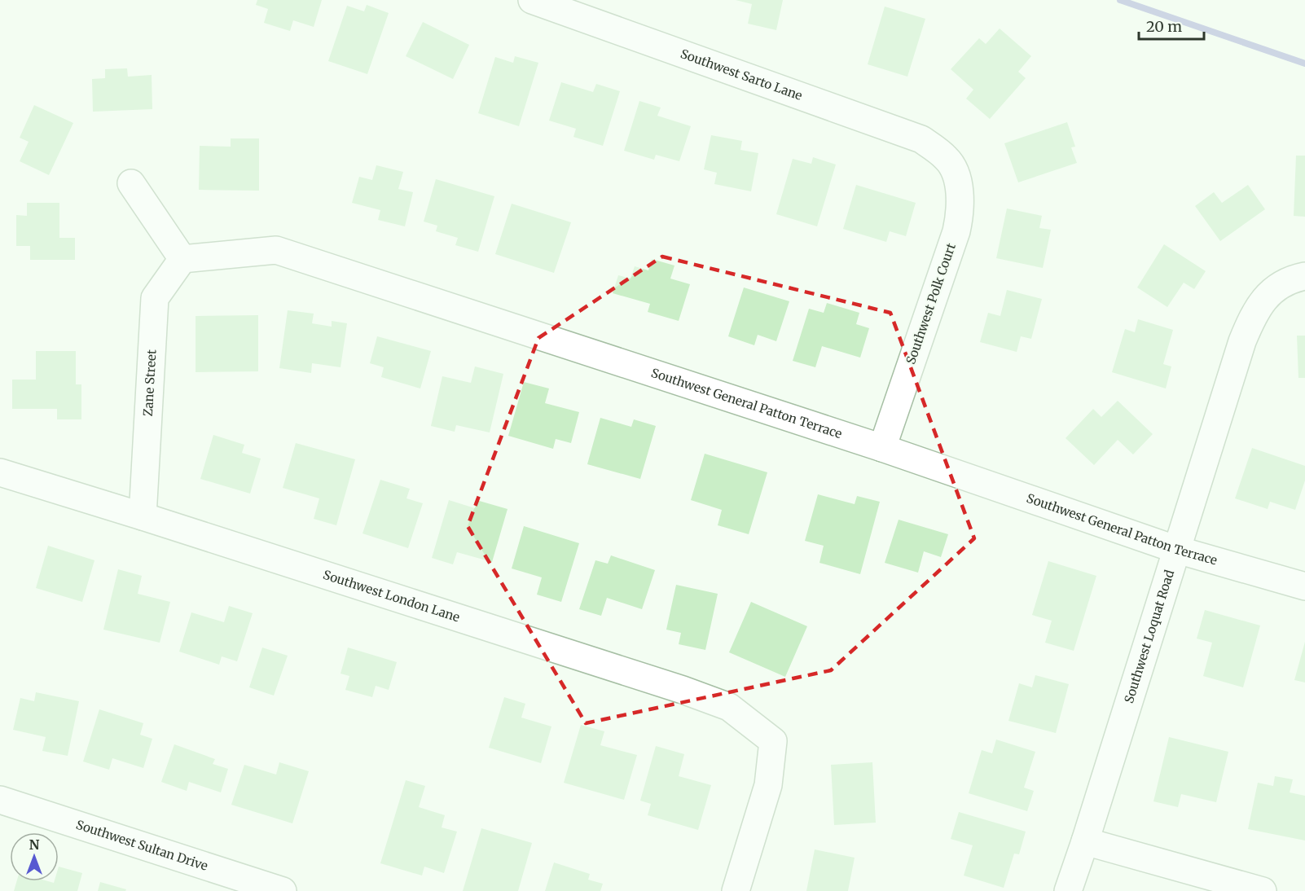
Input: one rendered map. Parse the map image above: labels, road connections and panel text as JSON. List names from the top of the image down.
{
  "streets": {
    "street": [
      "Southwest Sarto Lane",
      "Southwest Polk Court",
      "Zane Street",
      "Southwest General Patton Terrace",
      "Southwest London Lane",
      "Southwest Loquat Road",
      "Southwest Sultan Drive"
    ]
  },
  "crossings": [
    ["Southwest Sarto Lane", "Southwest Polk Court"],
    ["Southwest Polk Court", "Southwest General Patton Terrace"],
    ["Zane Street", "Southwest General Patton Terrace"],
    ["Zane Street", "Southwest London Lane"],
    ["Southwest General Patton Terrace", "Southwest Loquat Road"]
  ],
  "scale_bar": "20 m",
  "north": "top"
}
